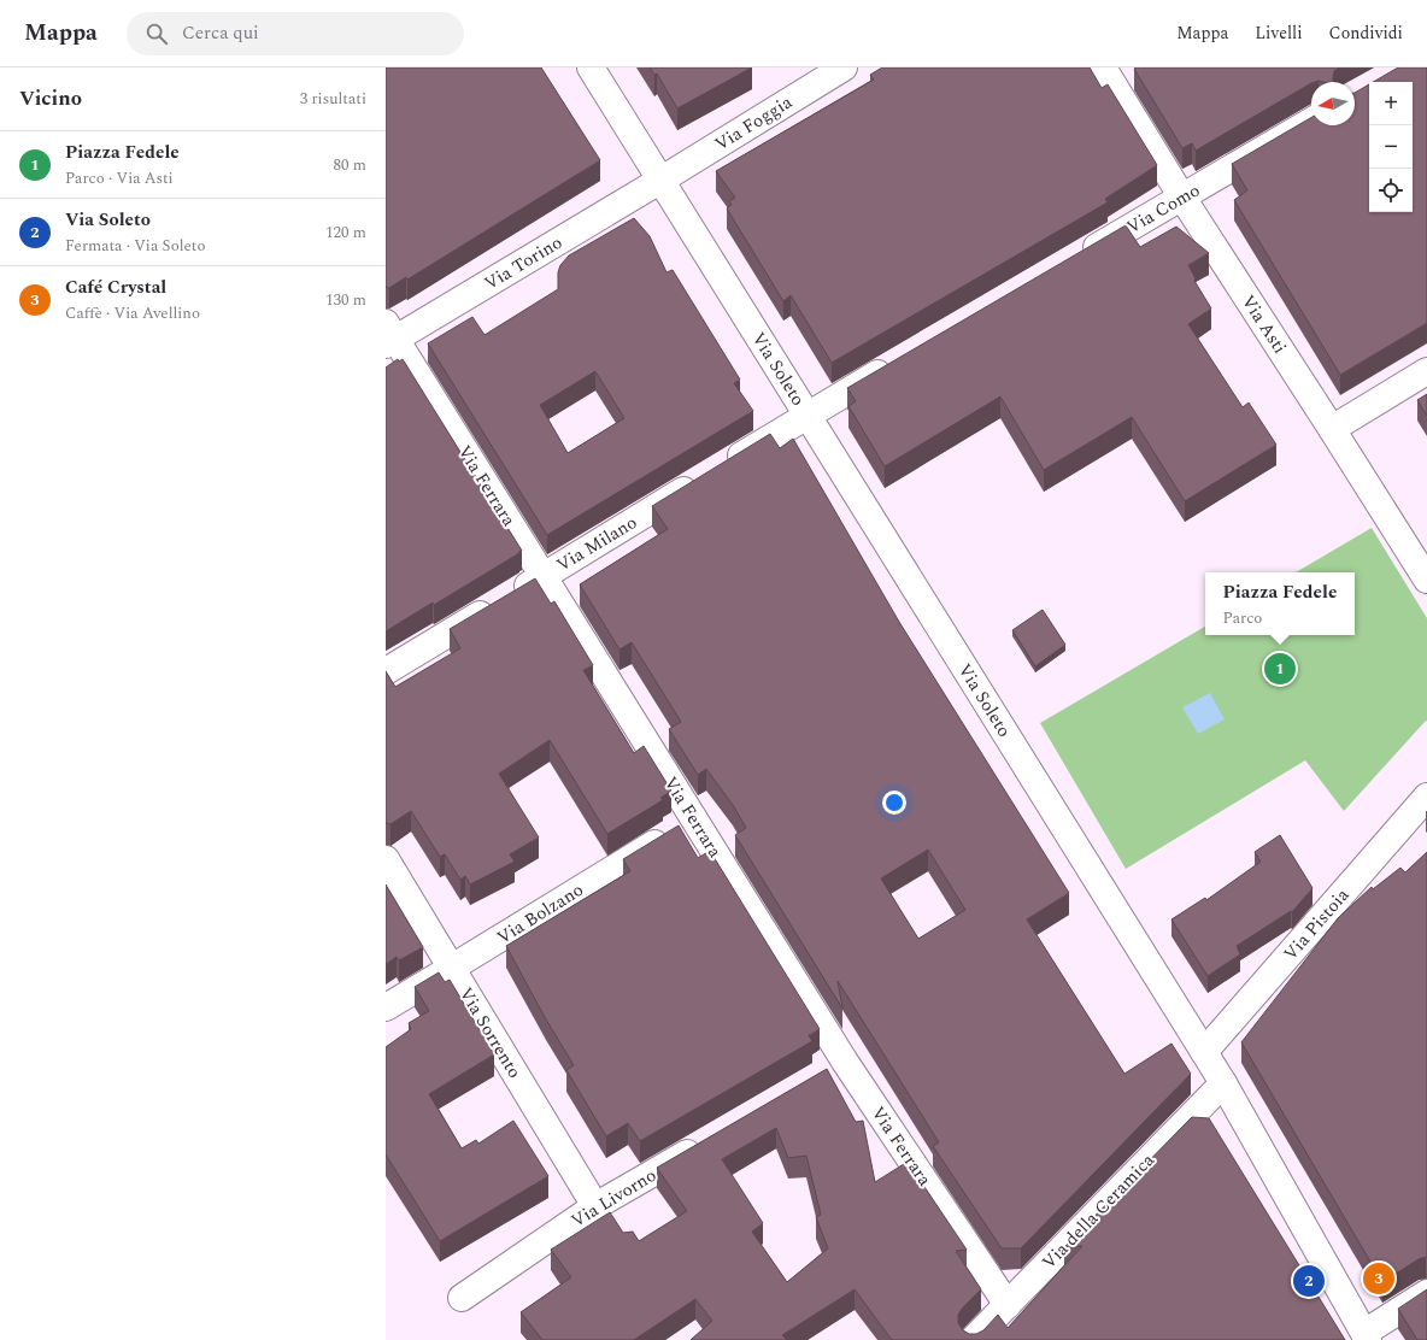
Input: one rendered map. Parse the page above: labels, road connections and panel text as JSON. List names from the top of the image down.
{
  "streets": {
    "street": [
      "Via Foggia",
      "Via Como",
      "Via Torino",
      "Via Asti",
      "Via Soleto",
      "Via Ferrara",
      "Via Milano",
      "Via Bolzano",
      "Via Pistoia",
      "Via Sorrento",
      "Via Livorno",
      "Via della Ceramica"
    ]
  },
  "crossings": [
    ["Via Foggia", "Via Torino"],
    ["Via Foggia", "Via Soleto"],
    ["Via Como", "Via Asti"],
    ["Via Torino", "Via Soleto"],
    ["Via Torino", "Via Ferrara"],
    ["Via Soleto", "Via Milano"],
    ["Via Soleto", "Via Pistoia"],
    ["Via Soleto", "Via della Ceramica"],
    ["Via Ferrara", "Via Milano"],
    ["Via Ferrara", "Via Bolzano"],
    ["Via Ferrara", "Via della Ceramica"],
    ["Via Bolzano", "Via Sorrento"],
    ["Via Sorrento", "Via Livorno"]
  ],
  "north": "left",
  "page": {
    "header": "Mappa",
    "search": "Cerca qui",
    "nav": ["Mappa", "Livelli", "Condividi"],
    "heading": ["Vicino", "3 risultati"],
    "map_buttons": ["+", "−"],
    "list": [
      {
        "mark": "1",
        "name": "Piazza Fedele",
        "note": "Parco · Via Asti",
        "value": "80 m"
      },
      {
        "mark": "2",
        "name": "Via Soleto",
        "note": "Fermata · Via Soleto",
        "value": "120 m"
      },
      {
        "mark": "3",
        "name": "Café Crystal",
        "note": "Caffè · Via Avellino",
        "value": "130 m"
      }
    ],
    "popup": ["Piazza Fedele", "Parco"],
    "pins": ["1", "3", "2"]
  }
}
